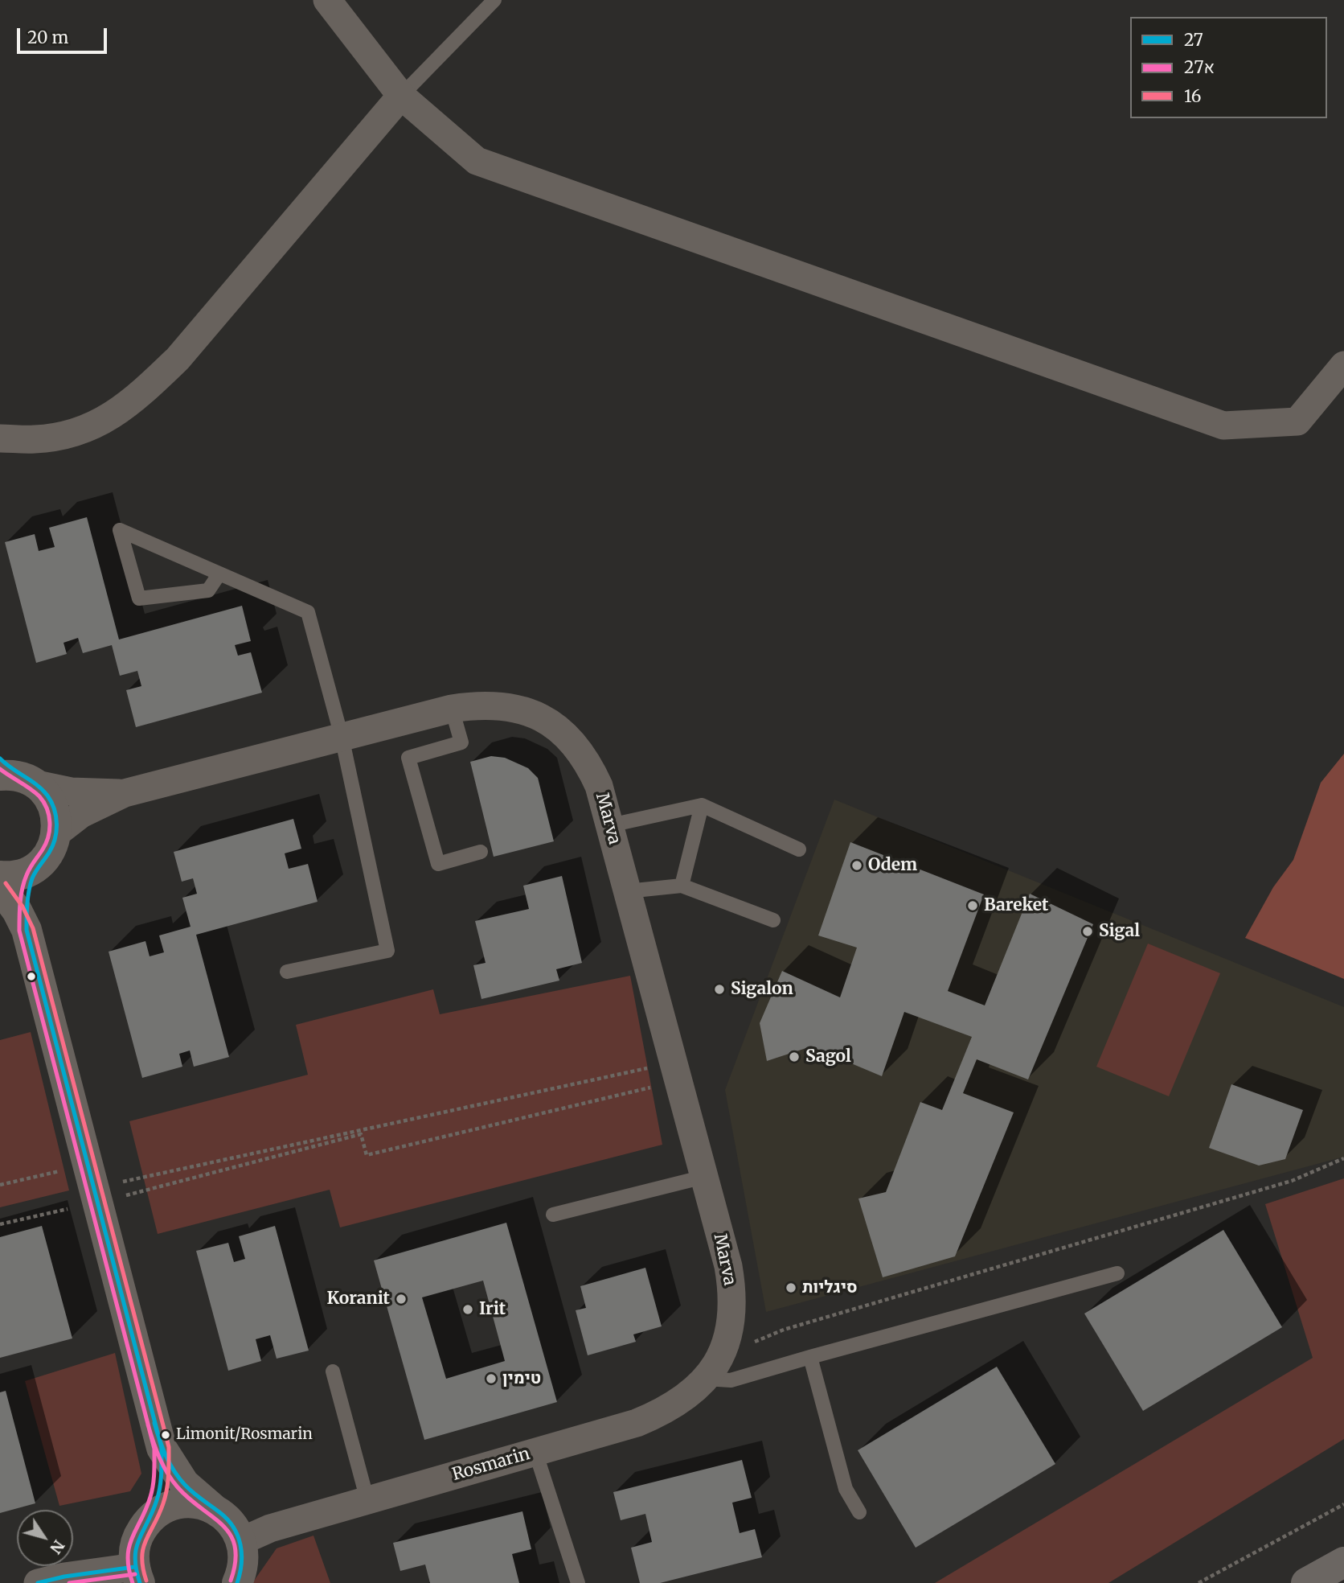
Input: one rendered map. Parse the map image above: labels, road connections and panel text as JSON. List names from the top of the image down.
{
  "streets": {
    "street": ["Marva", "Rosmarin"]
  },
  "crossings": [
    ["Marva", "Rosmarin"]
  ],
  "places": [
    "Odem",
    "Bareket",
    "Sigal",
    "Sigalon",
    "Sagol",
    "סיגליות",
    "Koranit",
    "Irit",
    "טימין",
    "Limonit/Rosmarin"
  ],
  "lines": ["transit line 27", "transit line 27א", "transit line 16"],
  "legend": ["27", "27א", "16"],
  "scale_bar": "20 m",
  "north": "bottom right"
}
